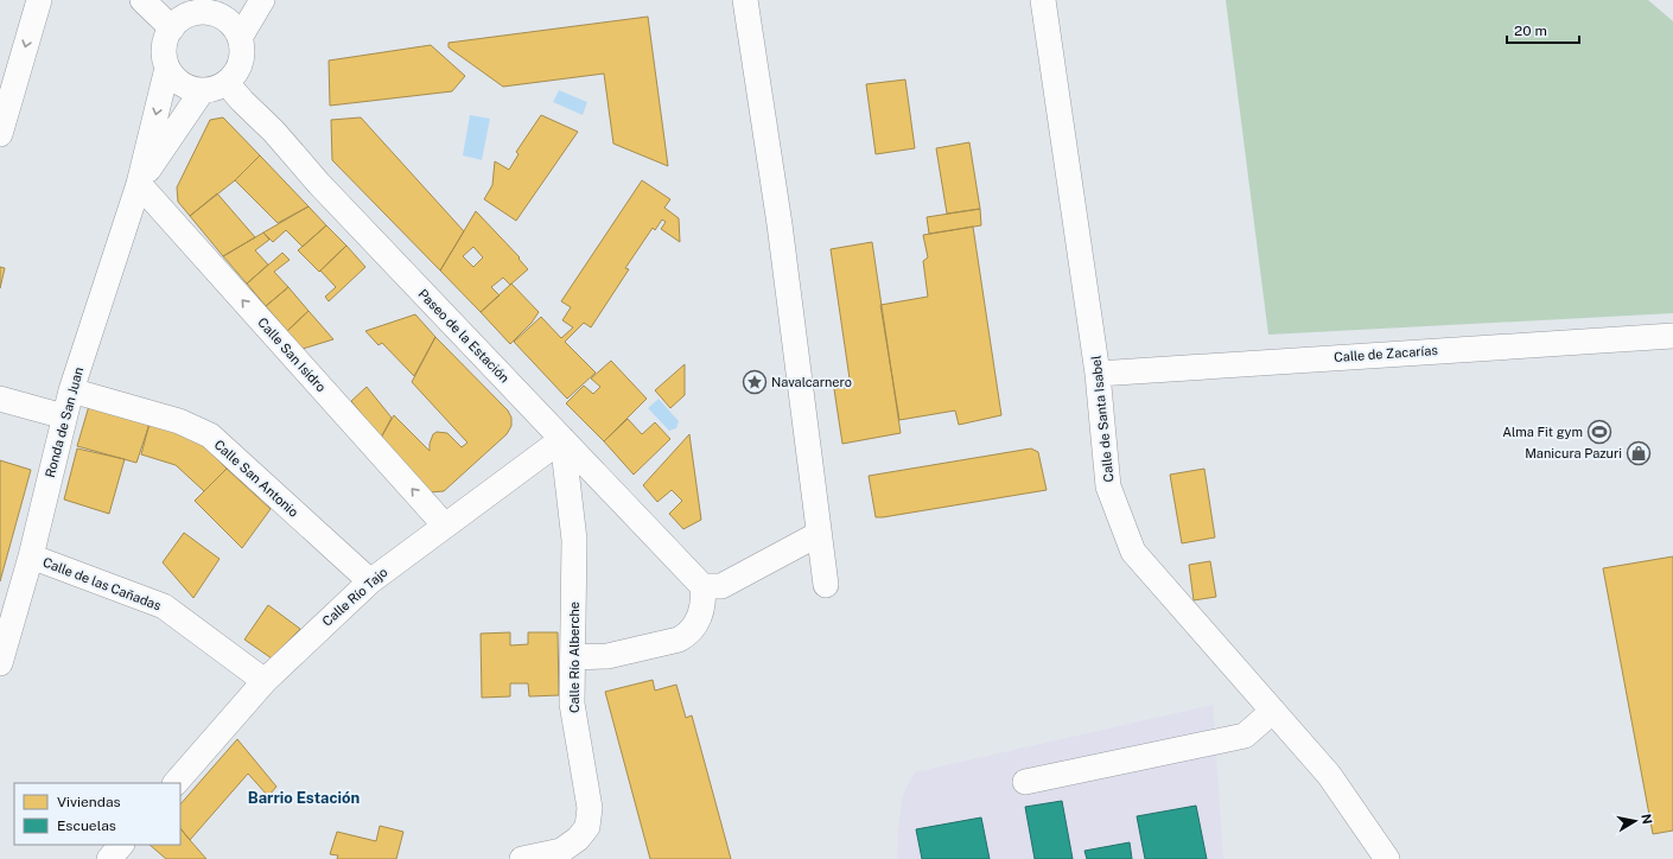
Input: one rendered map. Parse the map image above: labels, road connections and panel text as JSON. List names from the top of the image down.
{
  "streets": {
    "street": [
      "Paseo de la Estación",
      "Calle de Zacarías",
      "Calle San Isidro",
      "Calle de Santa Isabel",
      "Ronda de San Juan",
      "Calle San Antonio",
      "Calle de las Cañadas",
      "Calle Río Tajo",
      "Calle Río Alberche"
    ]
  },
  "crossings": [
    ["Paseo de la Estación", "Ronda de San Juan"],
    ["Paseo de la Estación", "Calle Río Tajo"],
    ["Paseo de la Estación", "Calle Río Alberche"],
    ["Calle de Zacarías", "Calle de Santa Isabel"],
    ["Calle San Isidro", "Ronda de San Juan"],
    ["Calle San Isidro", "Calle Río Tajo"],
    ["Ronda de San Juan", "Calle San Antonio"],
    ["Ronda de San Juan", "Calle de las Cañadas"],
    ["Calle San Antonio", "Calle Río Tajo"],
    ["Calle de las Cañadas", "Calle Río Tajo"],
    ["Calle Río Tajo", "Calle Río Alberche"]
  ],
  "one_way": ["Calle San Isidro"],
  "districts": ["Barrio Estación"],
  "places": {
    "place": ["Navalcarnero"],
    "sports": ["Alma Fit gym"],
    "shop": ["Manicura Pazuri"]
  },
  "legend": ["Viviendas", "Escuelas"],
  "scale_bar": "20 m",
  "north": "right"
}
